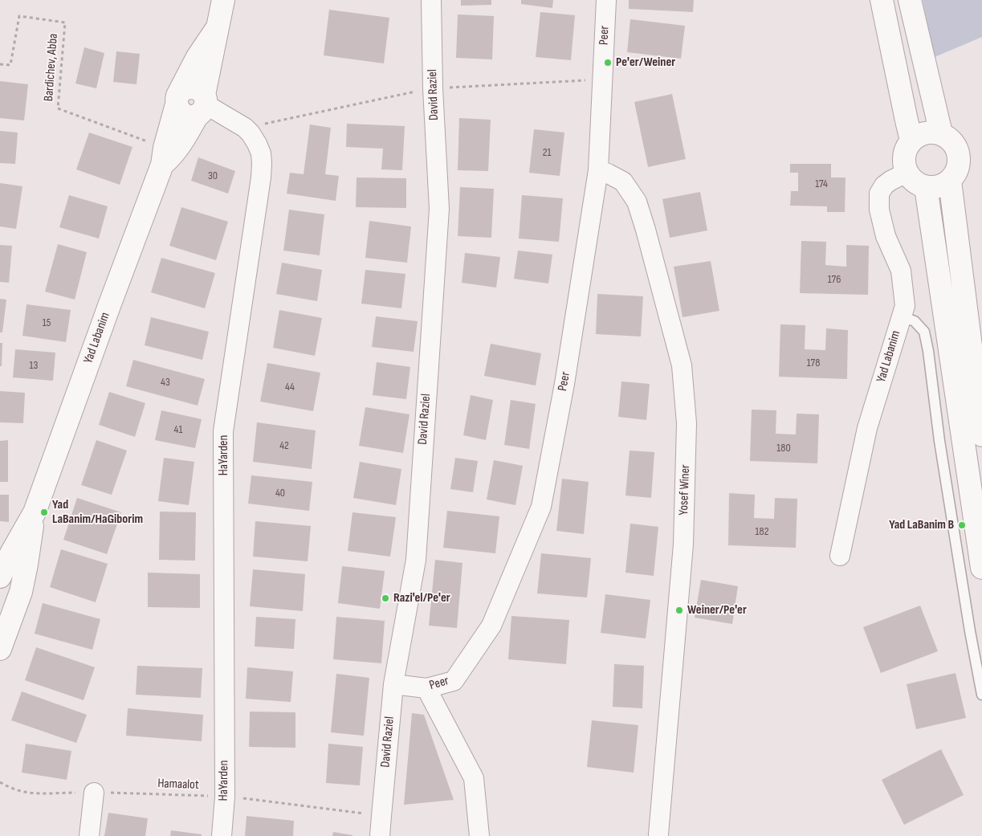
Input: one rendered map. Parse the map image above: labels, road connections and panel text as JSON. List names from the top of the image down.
{
  "streets": {
    "street": [
      "Peer",
      "David Raziel",
      "Yad Labanim",
      "HaYarden",
      "Yosef Winer"
    ],
    "path": ["Bardichev, Abba", "Hamaalot"]
  },
  "crossings": [
    ["Peer", "David Raziel"],
    ["Peer", "Yosef Winer"],
    ["Bardichev, Abba", "Yad Labanim"],
    ["David Raziel", "Hamaalot"],
    ["Yad Labanim", "HaYarden"],
    ["HaYarden", "Hamaalot"]
  ],
  "places": [
    "Pe'er/Weiner",
    "Yad LaBanim/HaGiborim",
    "Yad LaBanim B",
    "Razi'el/Pe'er",
    "Weiner/Pe'er"
  ],
  "house_numbers": [
    "21",
    "30",
    "174",
    "176",
    "15",
    "178",
    "13",
    "43",
    "44",
    "41",
    "42",
    "180",
    "40",
    "182"
  ]
}
